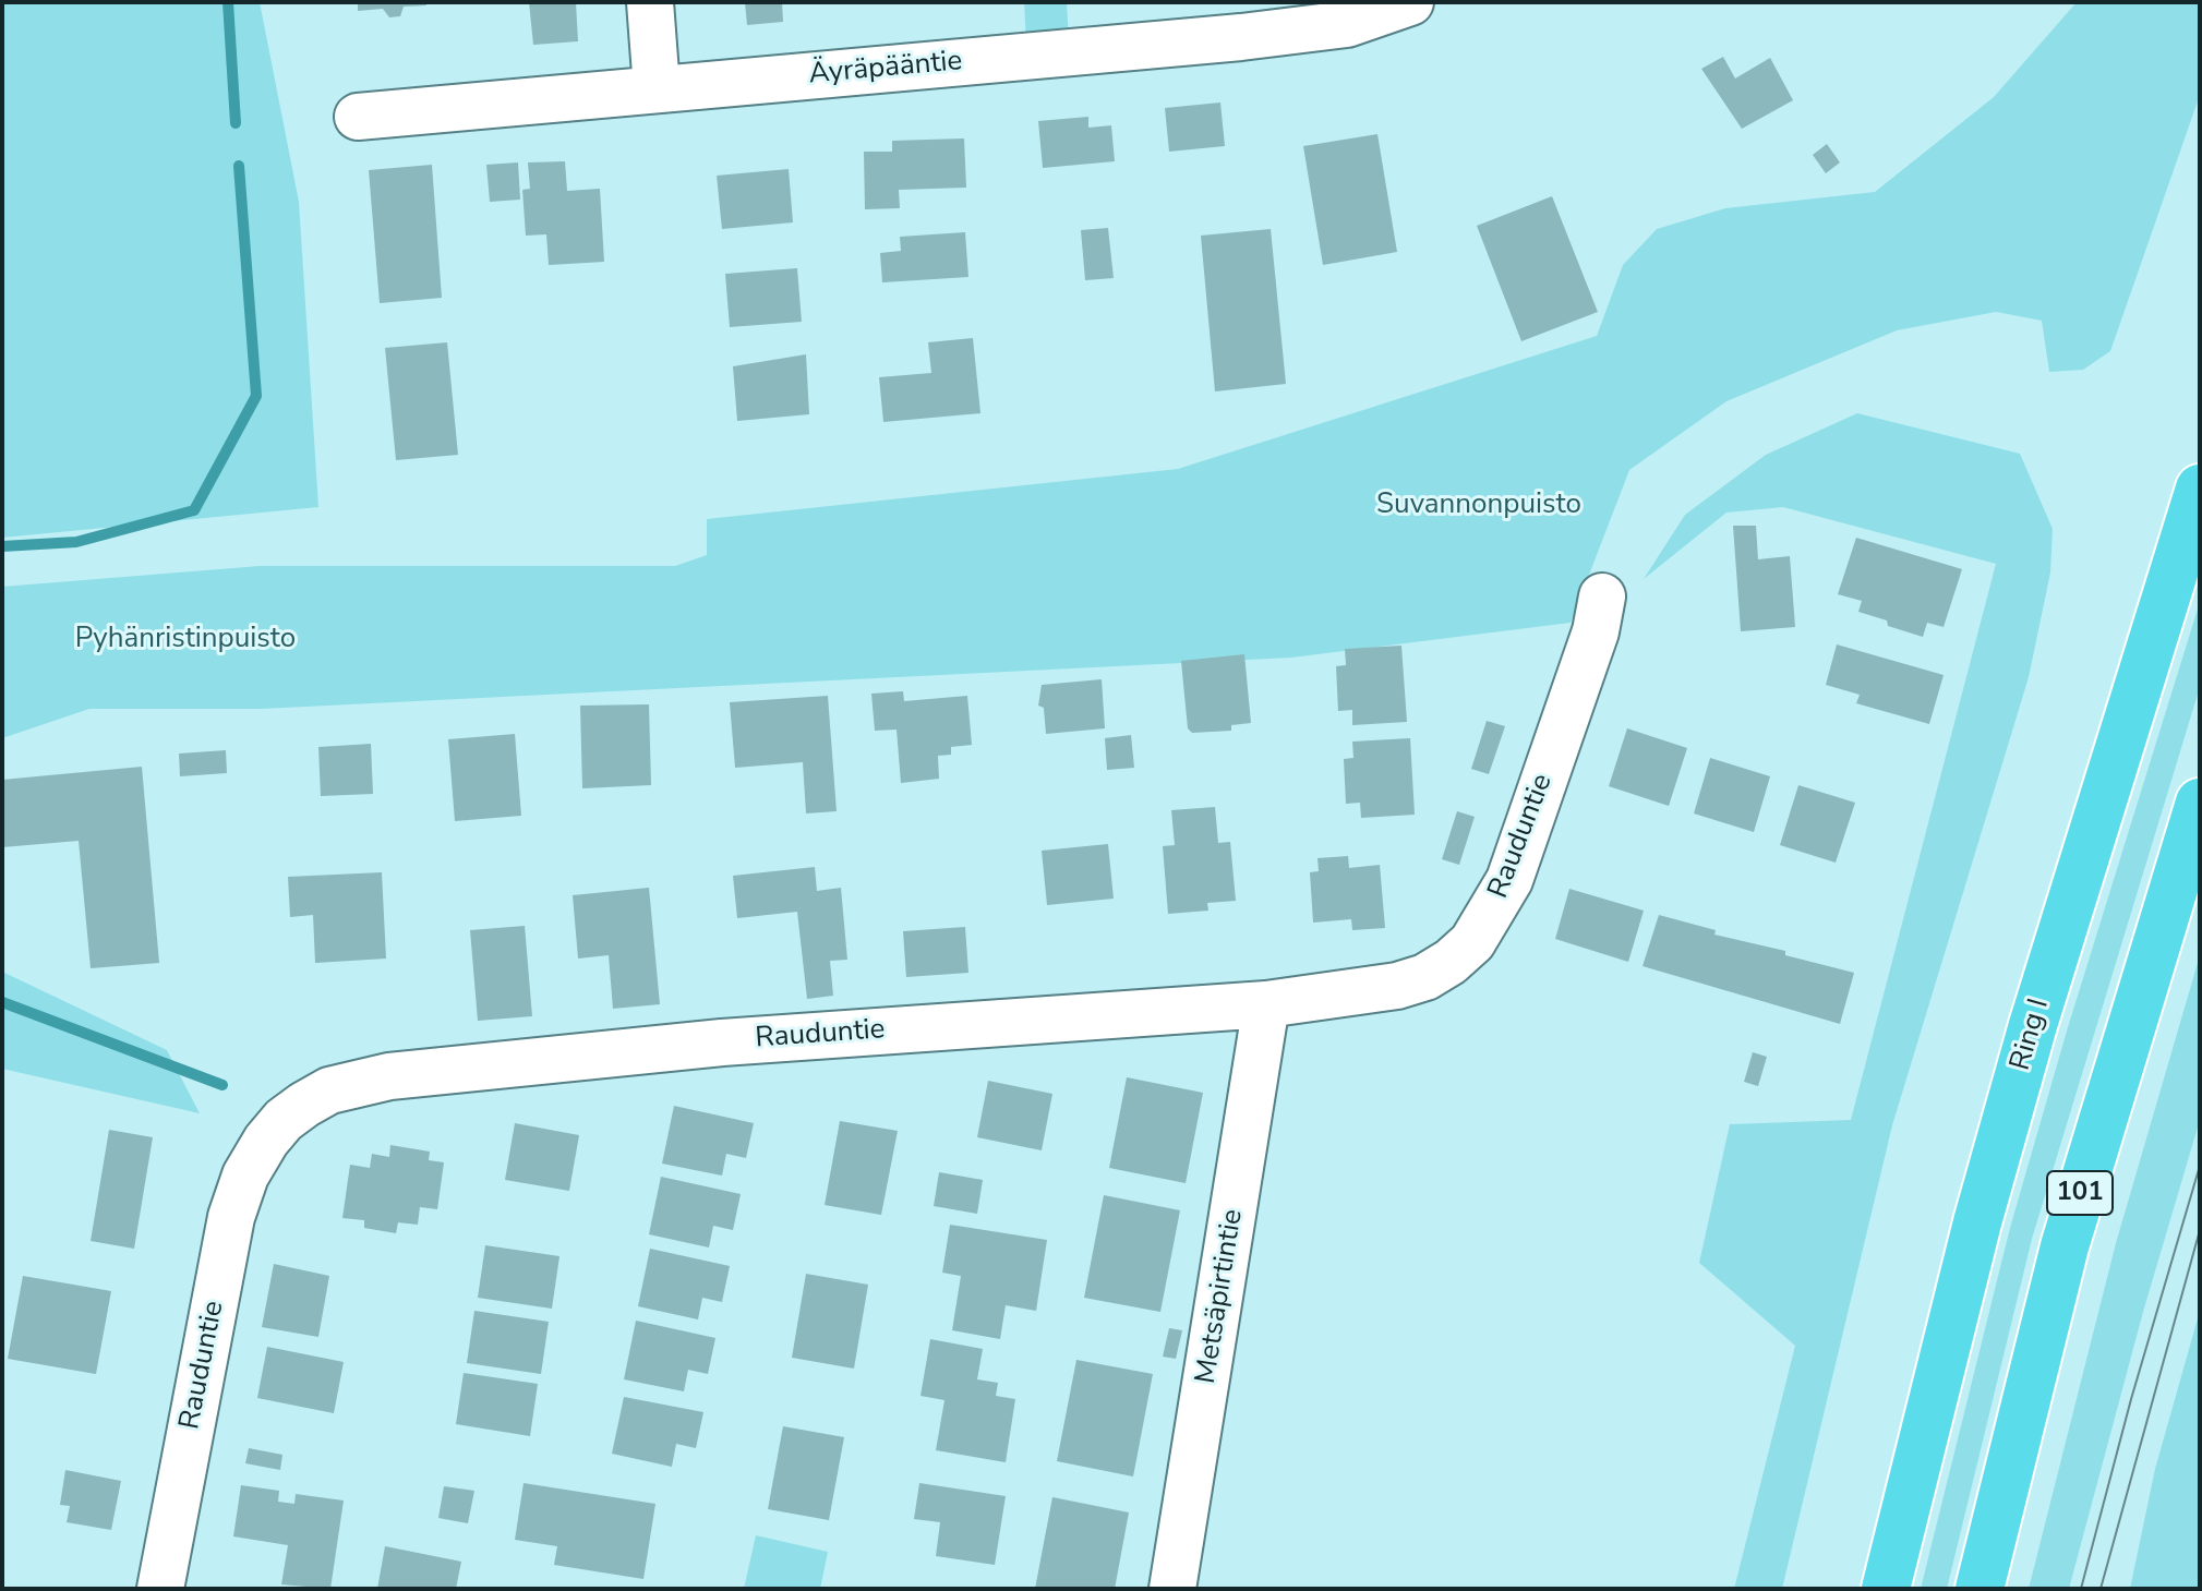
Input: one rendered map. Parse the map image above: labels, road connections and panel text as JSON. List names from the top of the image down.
{
  "streets": {
    "highway": ["Ring I", "101"],
    "street": ["Äyräpääntie", "Rauduntie", "Metsäpirtintie"]
  },
  "crossings": [
    ["Rauduntie", "Metsäpirtintie"]
  ],
  "parks": ["Suvannonpuisto", "Pyhänristinpuisto"]
}
